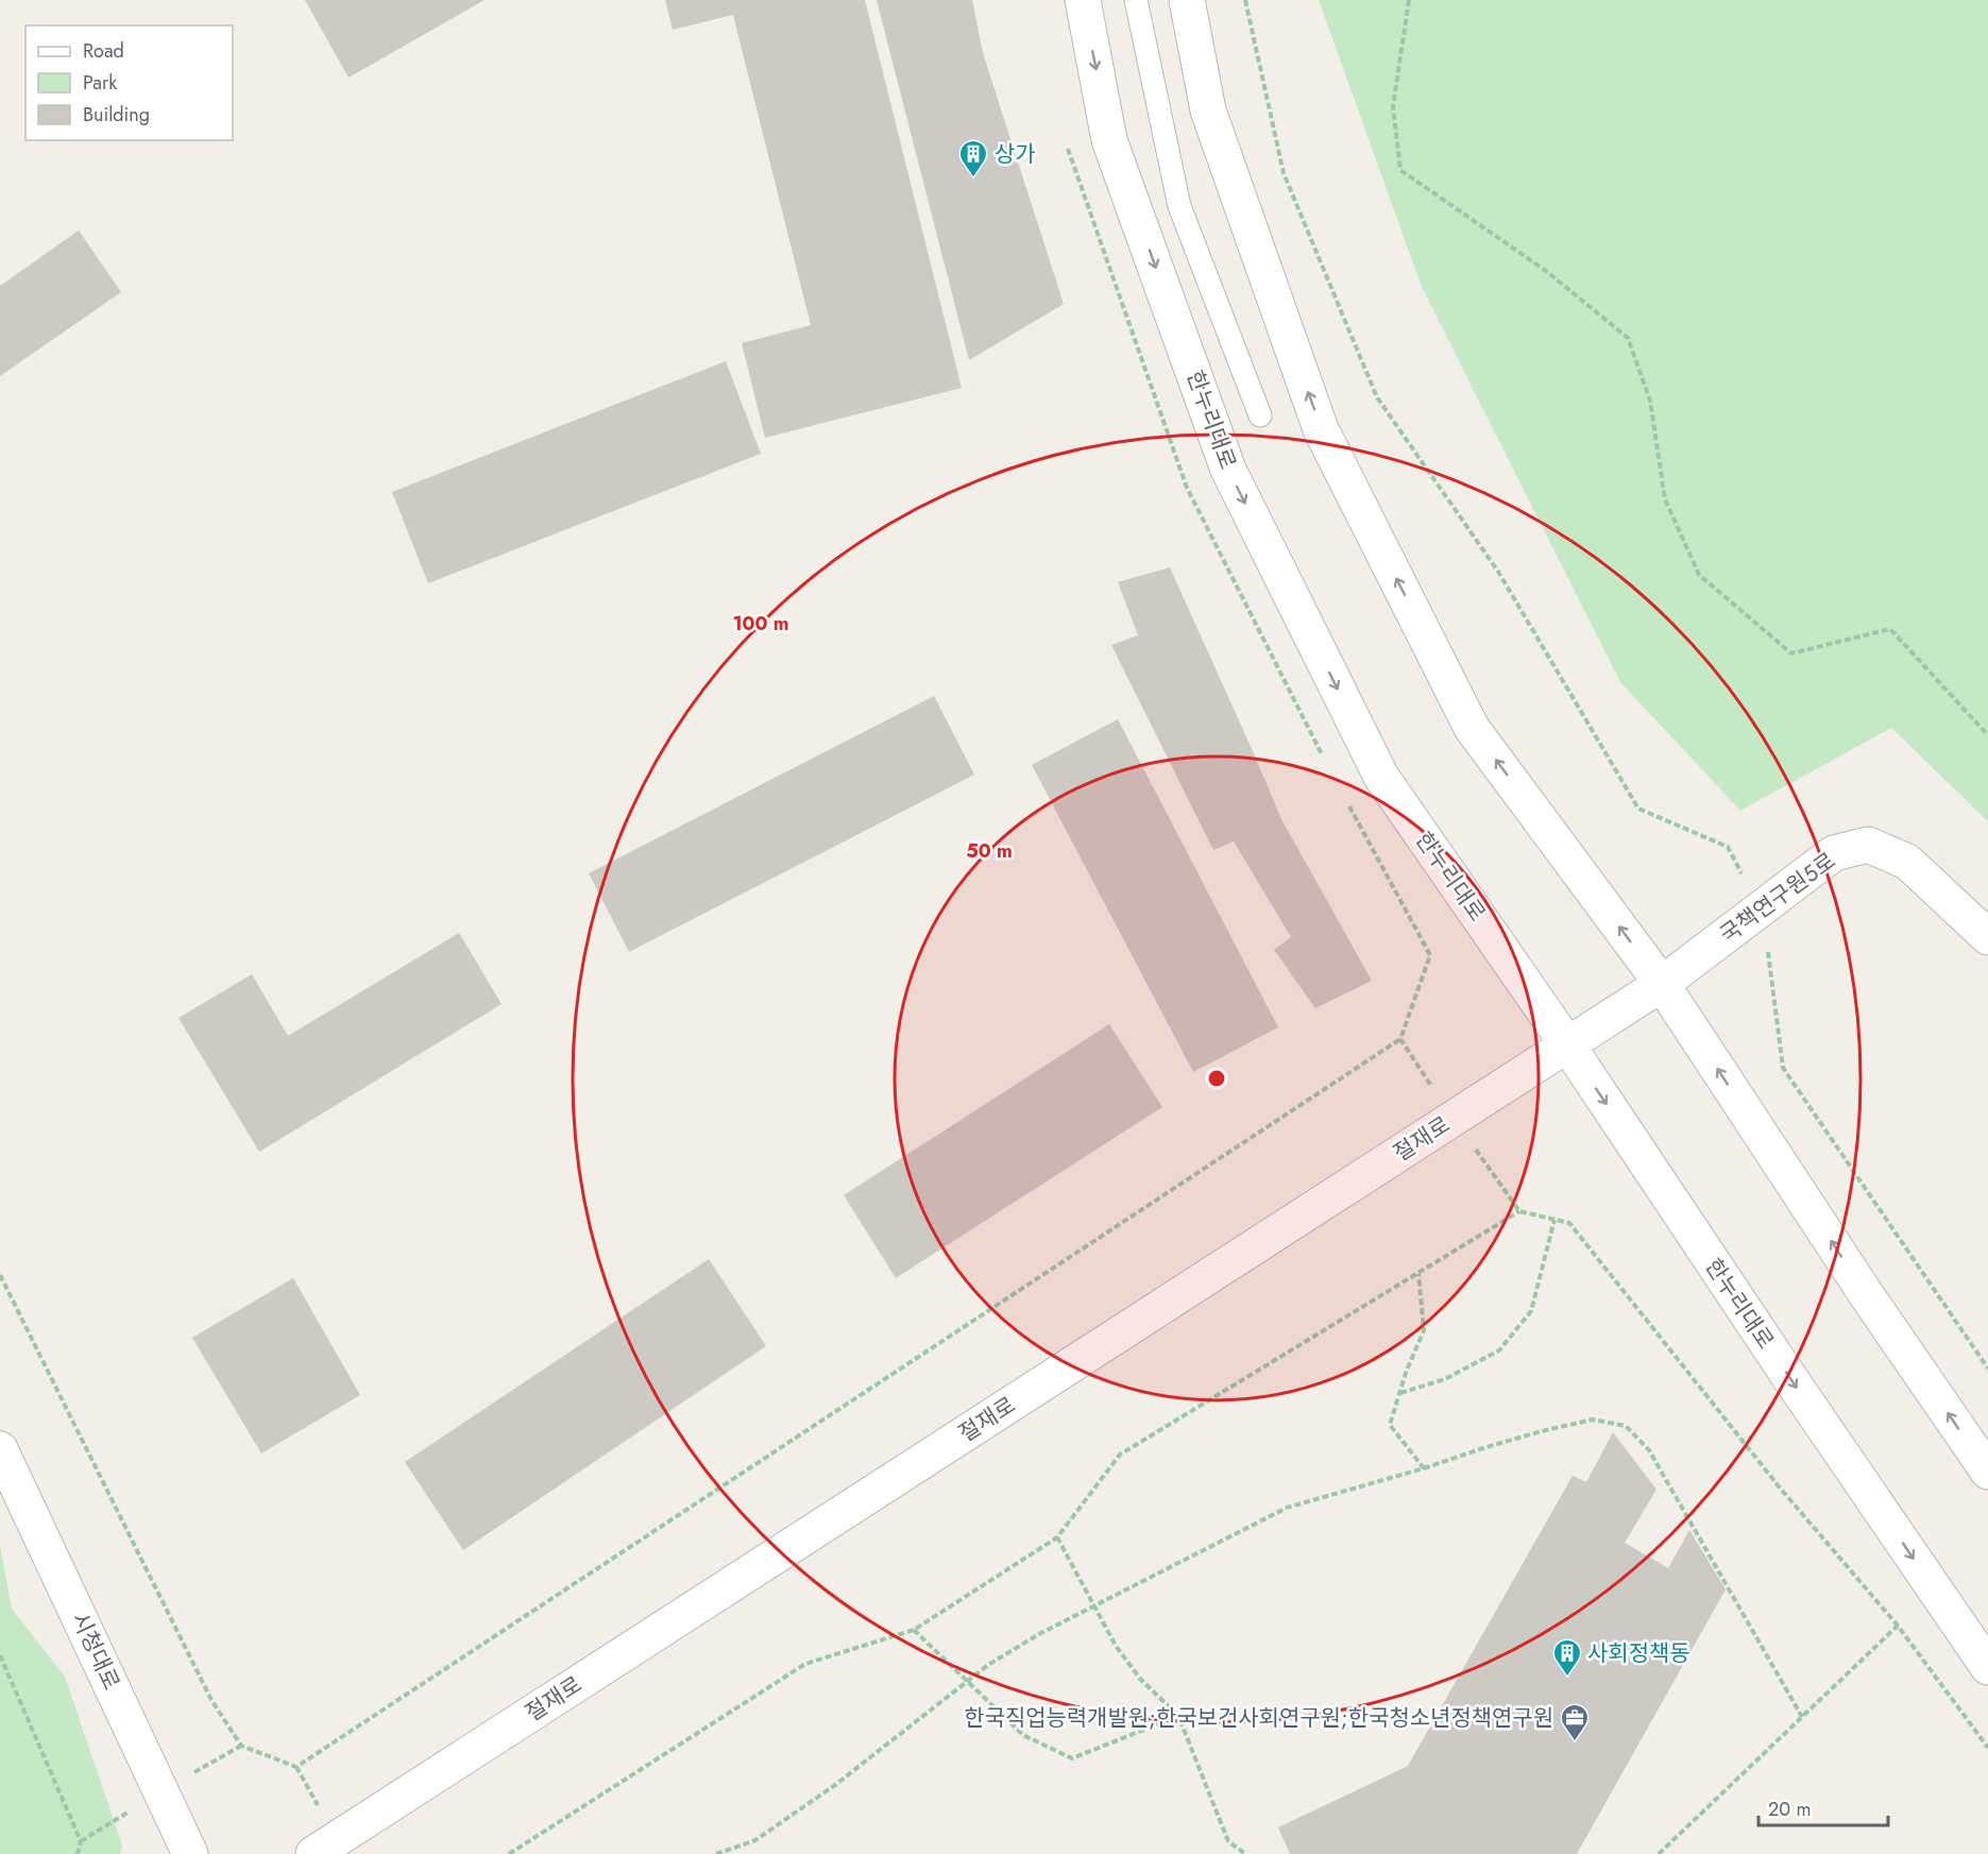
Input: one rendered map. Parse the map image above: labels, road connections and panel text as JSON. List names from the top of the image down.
{
  "streets": {
    "street": [
      "한누리대로",
      "국책연구원5로",
      "절재로",
      "시청대로"
    ]
  },
  "crossings": [
    ["한누리대로", "절재로"],
    ["국책연구원5로", "절재로"]
  ],
  "places": {
    "building": ["상가", "사회정책동"],
    "office": ["한국직업능력개발원;한국보건사회연구원;한국청소년정책연구원"]
  },
  "legend": ["Road", "Park", "Building"],
  "scale_bar": "20 m",
  "rings": ["100 m", "50 m"]
}
